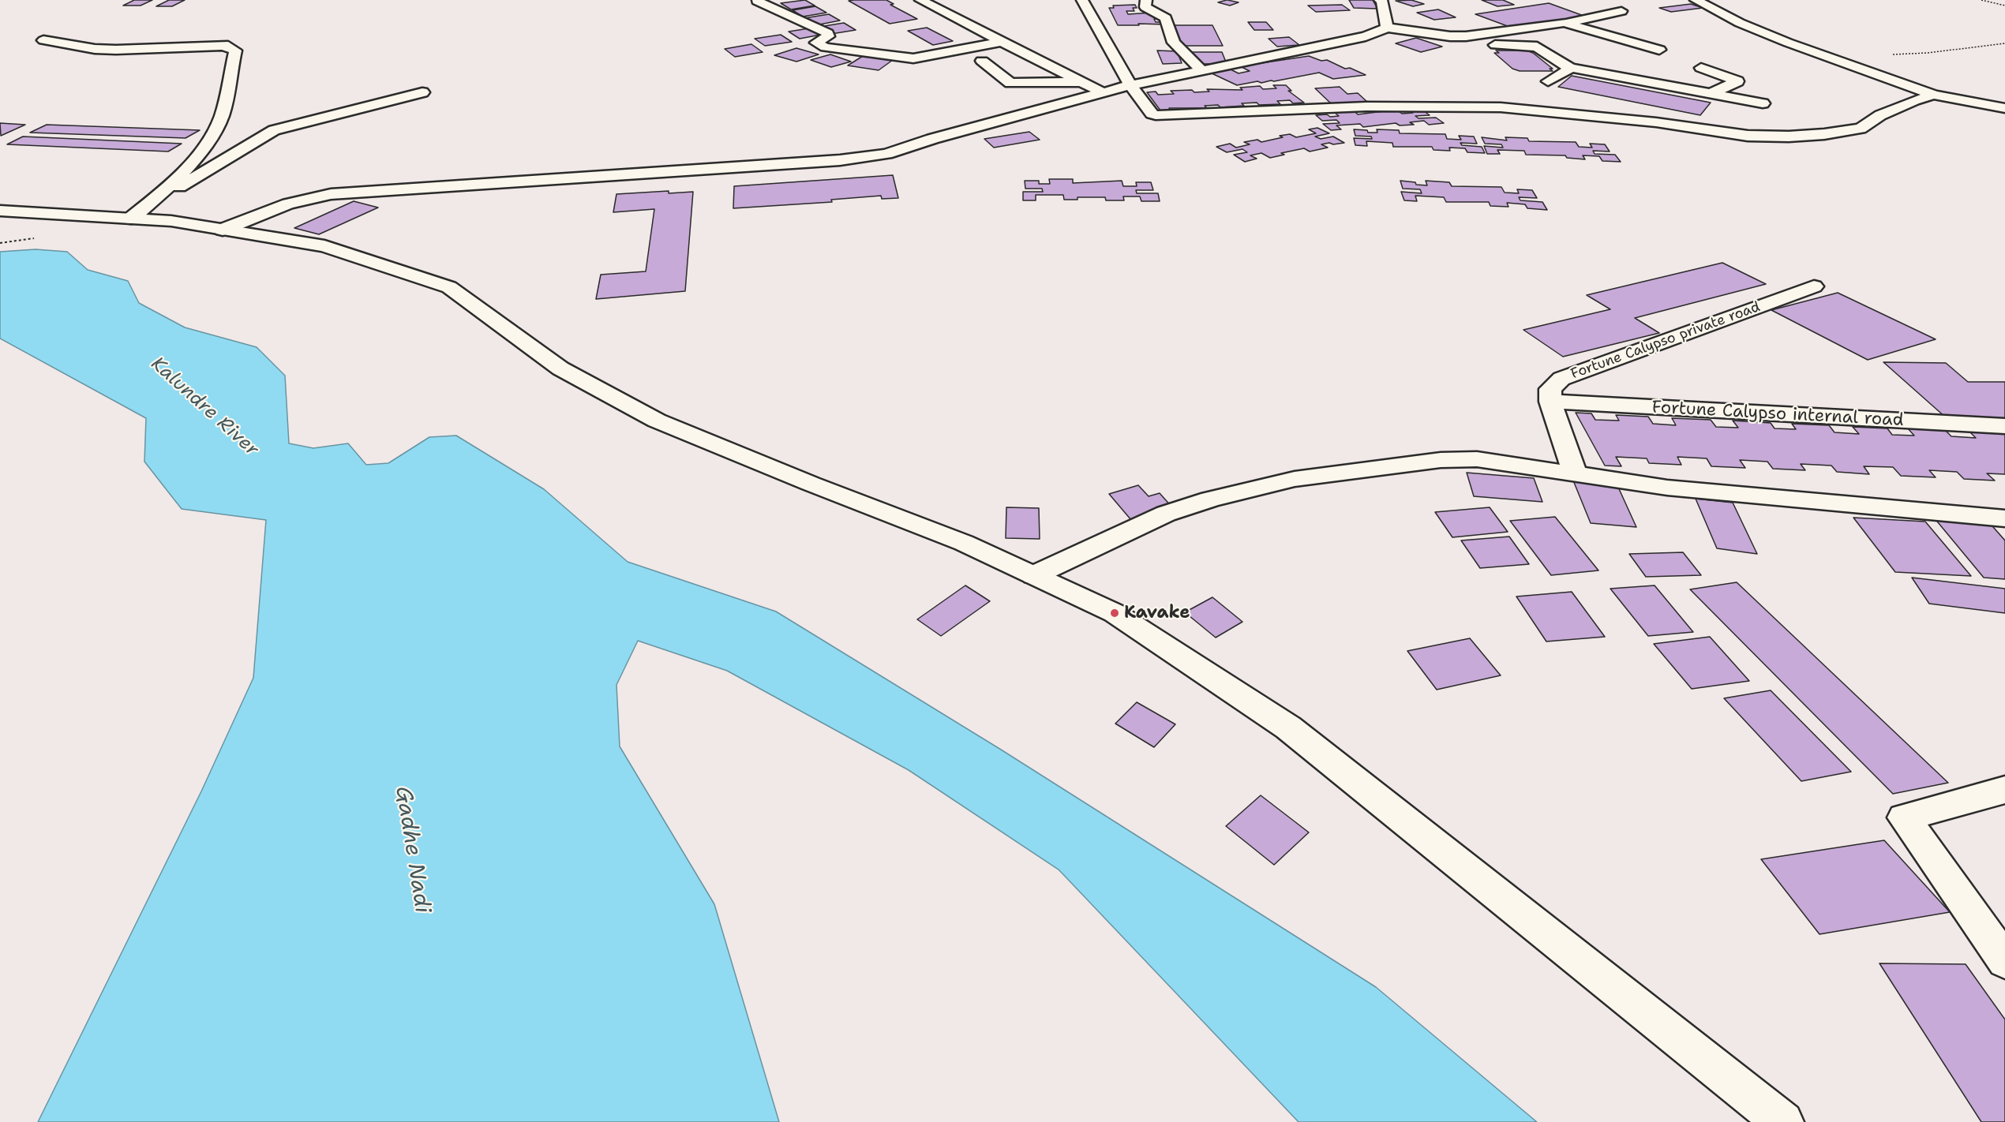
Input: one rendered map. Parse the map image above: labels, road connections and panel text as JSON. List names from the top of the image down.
{
  "streets": {
    "street": ["Fortune Calypso private road", "Fortune Calypso internal road"]
  },
  "crossings": [
    ["Fortune Calypso private road", "Fortune Calypso internal road"]
  ],
  "water": ["Kalundre River", "Gadhe Nadi"],
  "places": ["Kavake"]
}
